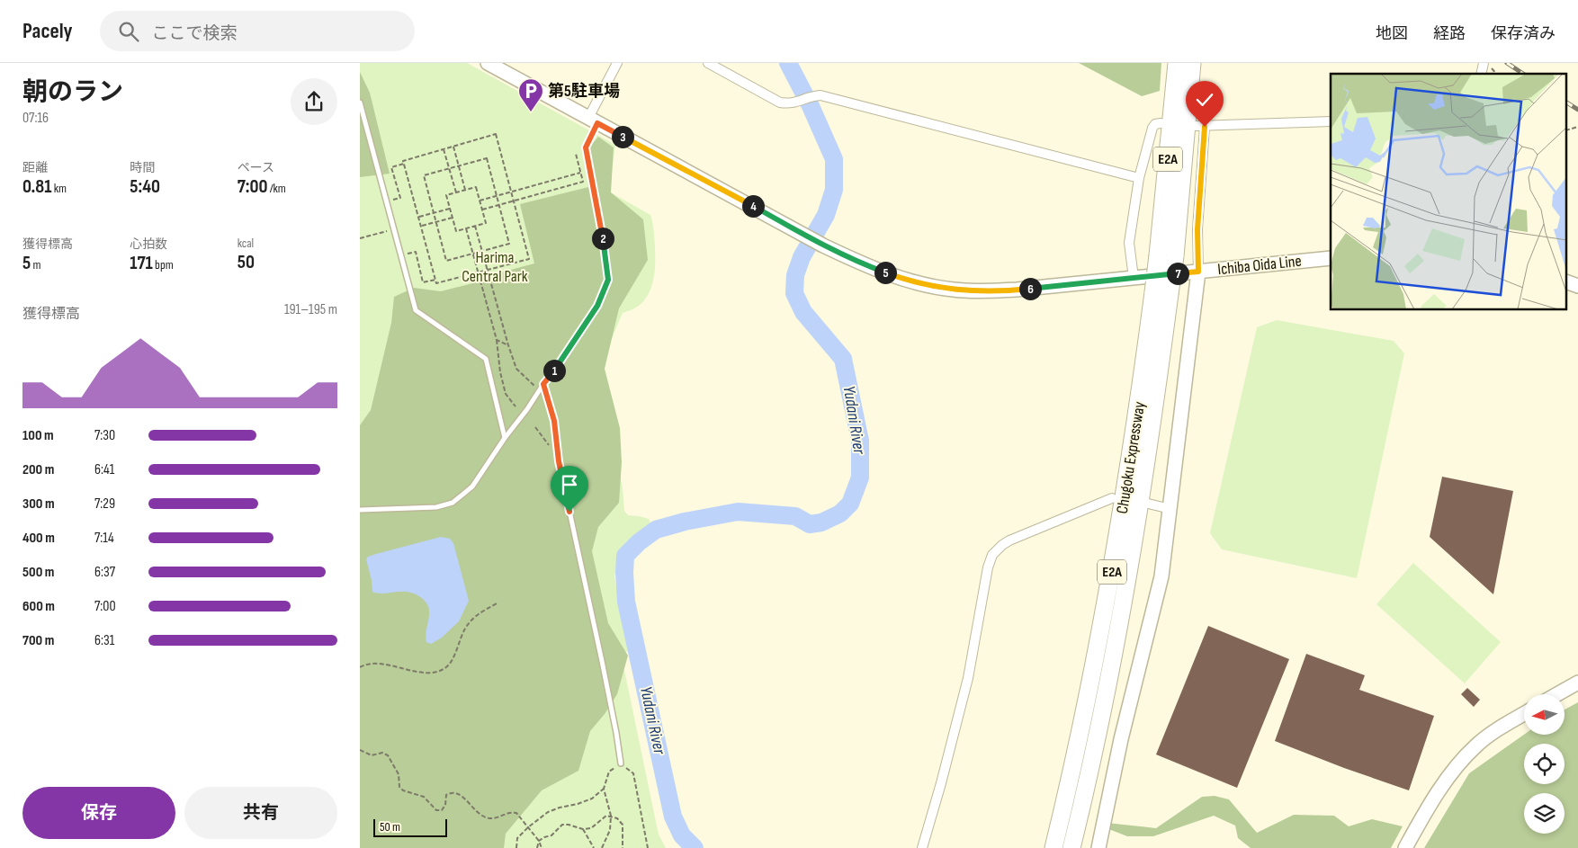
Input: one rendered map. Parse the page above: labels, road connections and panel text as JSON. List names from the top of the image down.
{
  "streets": {
    "highway": ["E2A", "Chugoku Expressway"],
    "main road": ["Ichiba Oida Line"]
  },
  "water": ["Yudani River"],
  "parks": ["Harima Central Park"],
  "places": {
    "parking": ["第5駐車場"]
  },
  "scale_bar": "50 m",
  "north": "left",
  "page": {
    "header": "Pacely",
    "search": "ここで検索",
    "nav": ["地図", "経路", "保存済み"],
    "heading": ["朝のラン", "07:16"],
    "pins": [
      "3",
      "4",
      "2",
      "5",
      "7",
      "6",
      "1"
    ],
    "stats": [
      ["距離", "0.81 km"],
      ["時間", "5:40"],
      ["ペース", "7:00 /km"],
      ["獲得標高", "5 m"],
      ["心拍数", "171 bpm"],
      ["kcal", "50"]
    ],
    "chart": ["獲得標高", "191–195 m"],
    "list": [
      {
        "name": "100 m",
        "note": "7:30"
      },
      {
        "name": "200 m",
        "note": "6:41"
      },
      {
        "name": "300 m",
        "note": "7:29"
      },
      {
        "name": "400 m",
        "note": "7:14"
      },
      {
        "name": "500 m",
        "note": "6:37"
      },
      {
        "name": "600 m",
        "note": "7:00"
      },
      {
        "name": "700 m",
        "note": "6:31"
      }
    ],
    "buttons": ["保存", "共有"],
    "scale": "50 m"
  }
}
